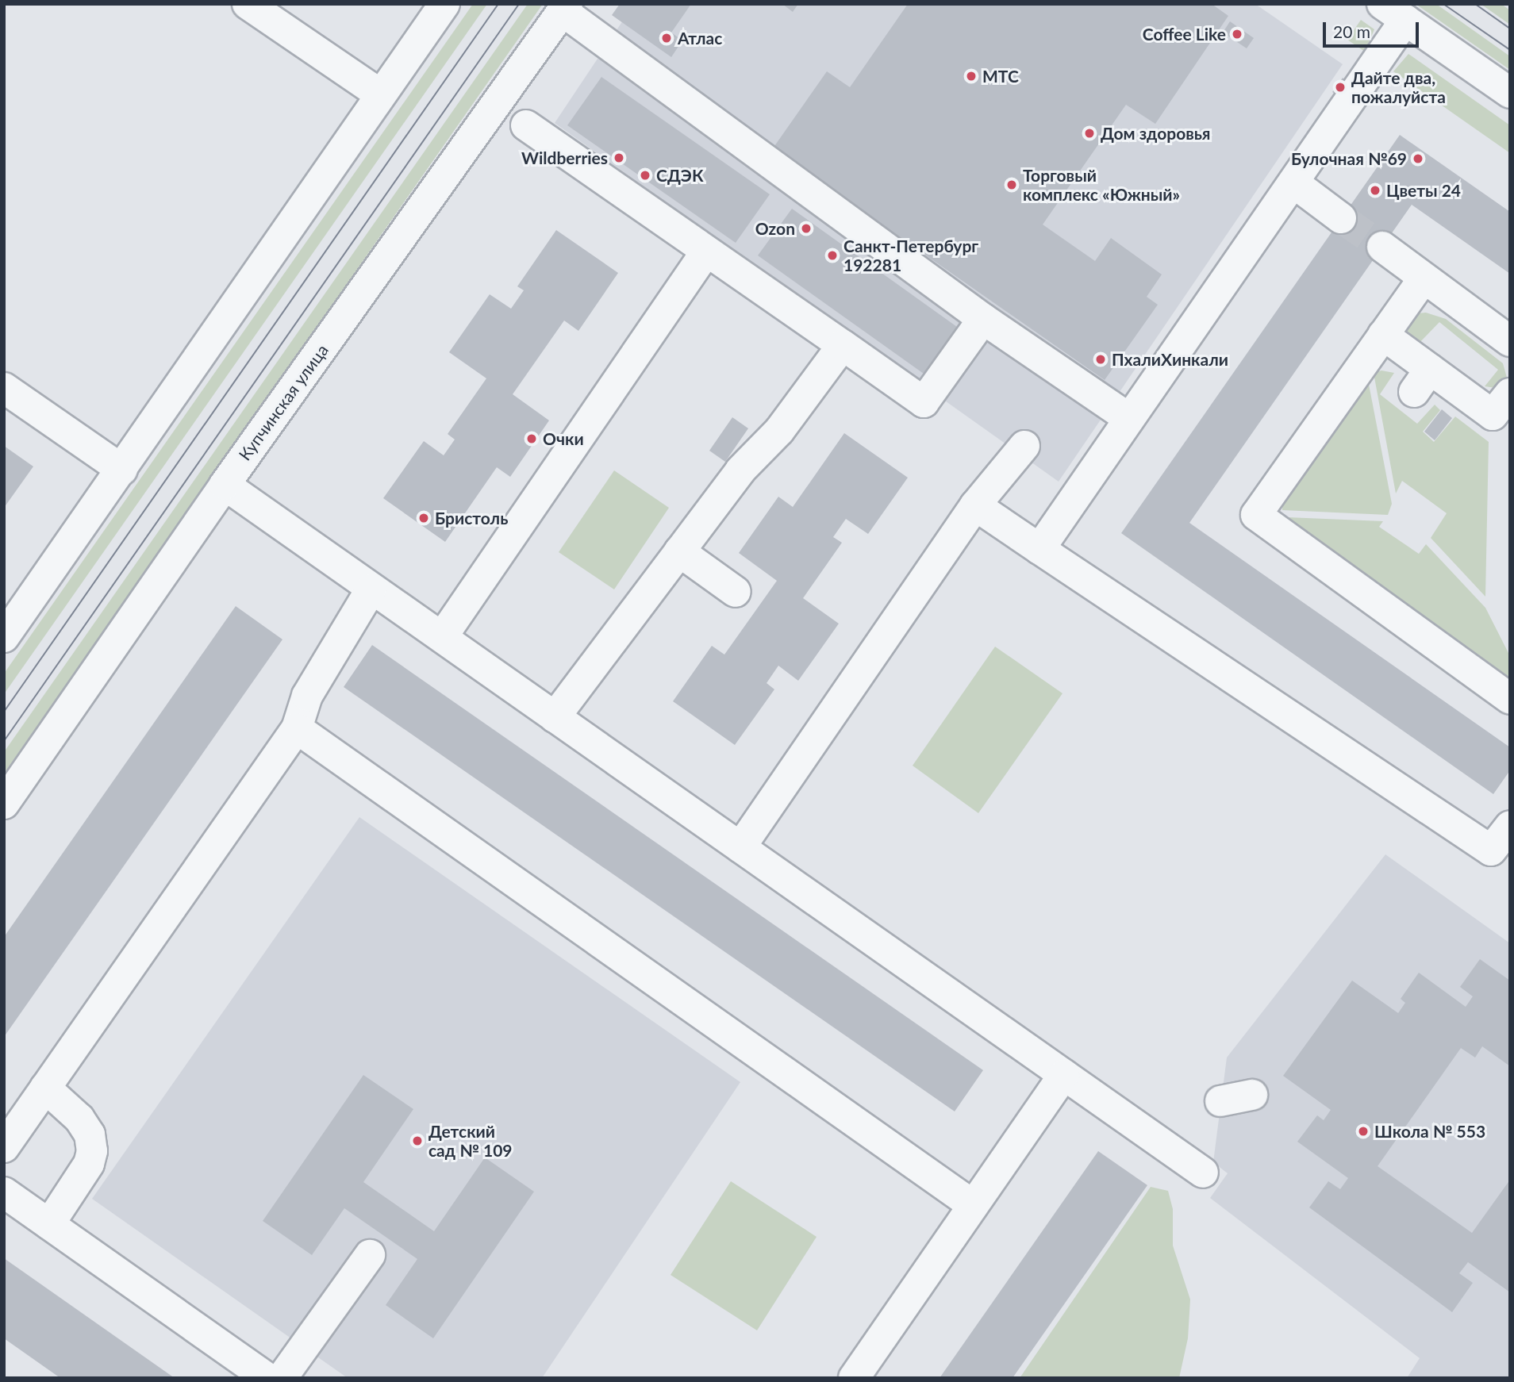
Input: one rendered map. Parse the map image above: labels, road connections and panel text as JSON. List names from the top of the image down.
{
  "streets": {
    "street": ["Купчинская улица"]
  },
  "places": [
    "Coffee Like",
    "Атлас",
    "МТС",
    "Дайте два, пожалуйста",
    "Дом здоровья",
    "Wildberries",
    "Булочная №69",
    "СДЭК",
    "Торговый комплекс «Южный»",
    "Цветы 24",
    "Ozon",
    "Санкт-Петербург 192281",
    "ПхалиХинкали",
    "Очки",
    "Бристоль",
    "Школа № 553",
    "Детский сад № 109"
  ],
  "scale_bar": "20 m"
}
